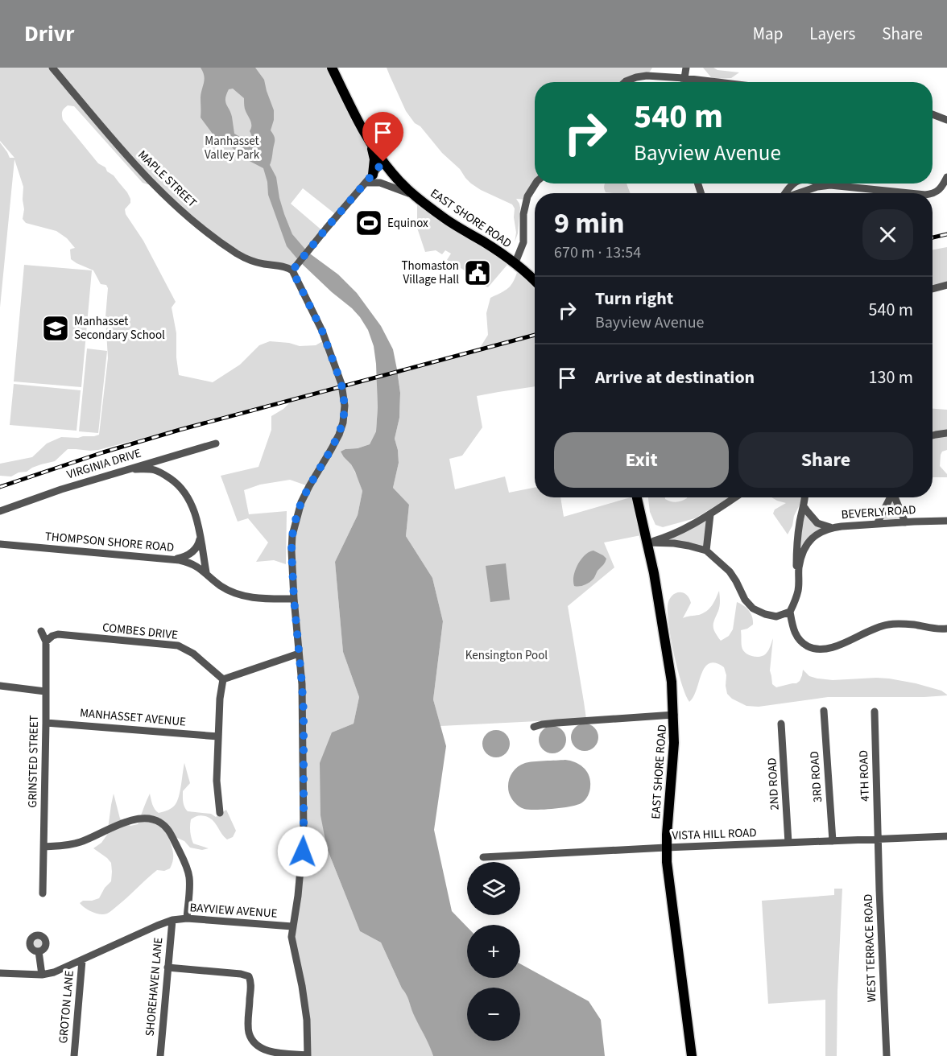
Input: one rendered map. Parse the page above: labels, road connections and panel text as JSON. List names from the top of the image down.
{
  "streets": {
    "main road": ["EAST SHORE ROAD"],
    "street": [
      "MAPLE STREET",
      "VIRGINIA DRIVE",
      "BEVERLY ROAD",
      "THOMPSON SHORE ROAD",
      "COMBES DRIVE",
      "MANHASSET AVENUE",
      "GRINSTED STREET",
      "4TH ROAD",
      "3RD ROAD",
      "2ND ROAD",
      "VISTA HILL ROAD",
      "BAYVIEW AVENUE",
      "WEST TERRACE ROAD",
      "SHOREHAVEN LANE",
      "GROTON LANE"
    ]
  },
  "crossings": [
    ["MAPLE STREET", "BAYVIEW AVENUE"],
    ["EAST SHORE ROAD", "VISTA HILL ROAD"],
    ["THOMPSON SHORE ROAD", "BAYVIEW AVENUE"],
    ["COMBES DRIVE", "GRINSTED STREET"],
    ["MANHASSET AVENUE", "GRINSTED STREET"],
    ["4TH ROAD", "VISTA HILL ROAD"],
    ["4TH ROAD", "WEST TERRACE ROAD"],
    ["3RD ROAD", "VISTA HILL ROAD"],
    ["2ND ROAD", "VISTA HILL ROAD"],
    ["VISTA HILL ROAD", "WEST TERRACE ROAD"],
    ["BAYVIEW AVENUE", "SHOREHAVEN LANE"],
    ["BAYVIEW AVENUE", "GROTON LANE"]
  ],
  "parks": ["Manhasset Valley Park", "Kensington Pool"],
  "places": {
    "sports": ["Equinox"],
    "public building": ["Thomaston Village Hall"],
    "school or university": ["Manhasset Secondary School"]
  },
  "page": {
    "header": "Drivr",
    "nav": ["Map", "Layers", "Share"],
    "turn": ["540 m", "Bayview Avenue"],
    "heading": ["9 min", "670 m · 13:54"],
    "list": [
      {
        "name": "Turn right",
        "note": "Bayview Avenue",
        "value": "540 m"
      },
      {
        "name": "Arrive at destination",
        "value": "130 m"
      }
    ],
    "buttons": ["Exit", "Share"],
    "map_buttons": ["+", "−"]
  }
}
